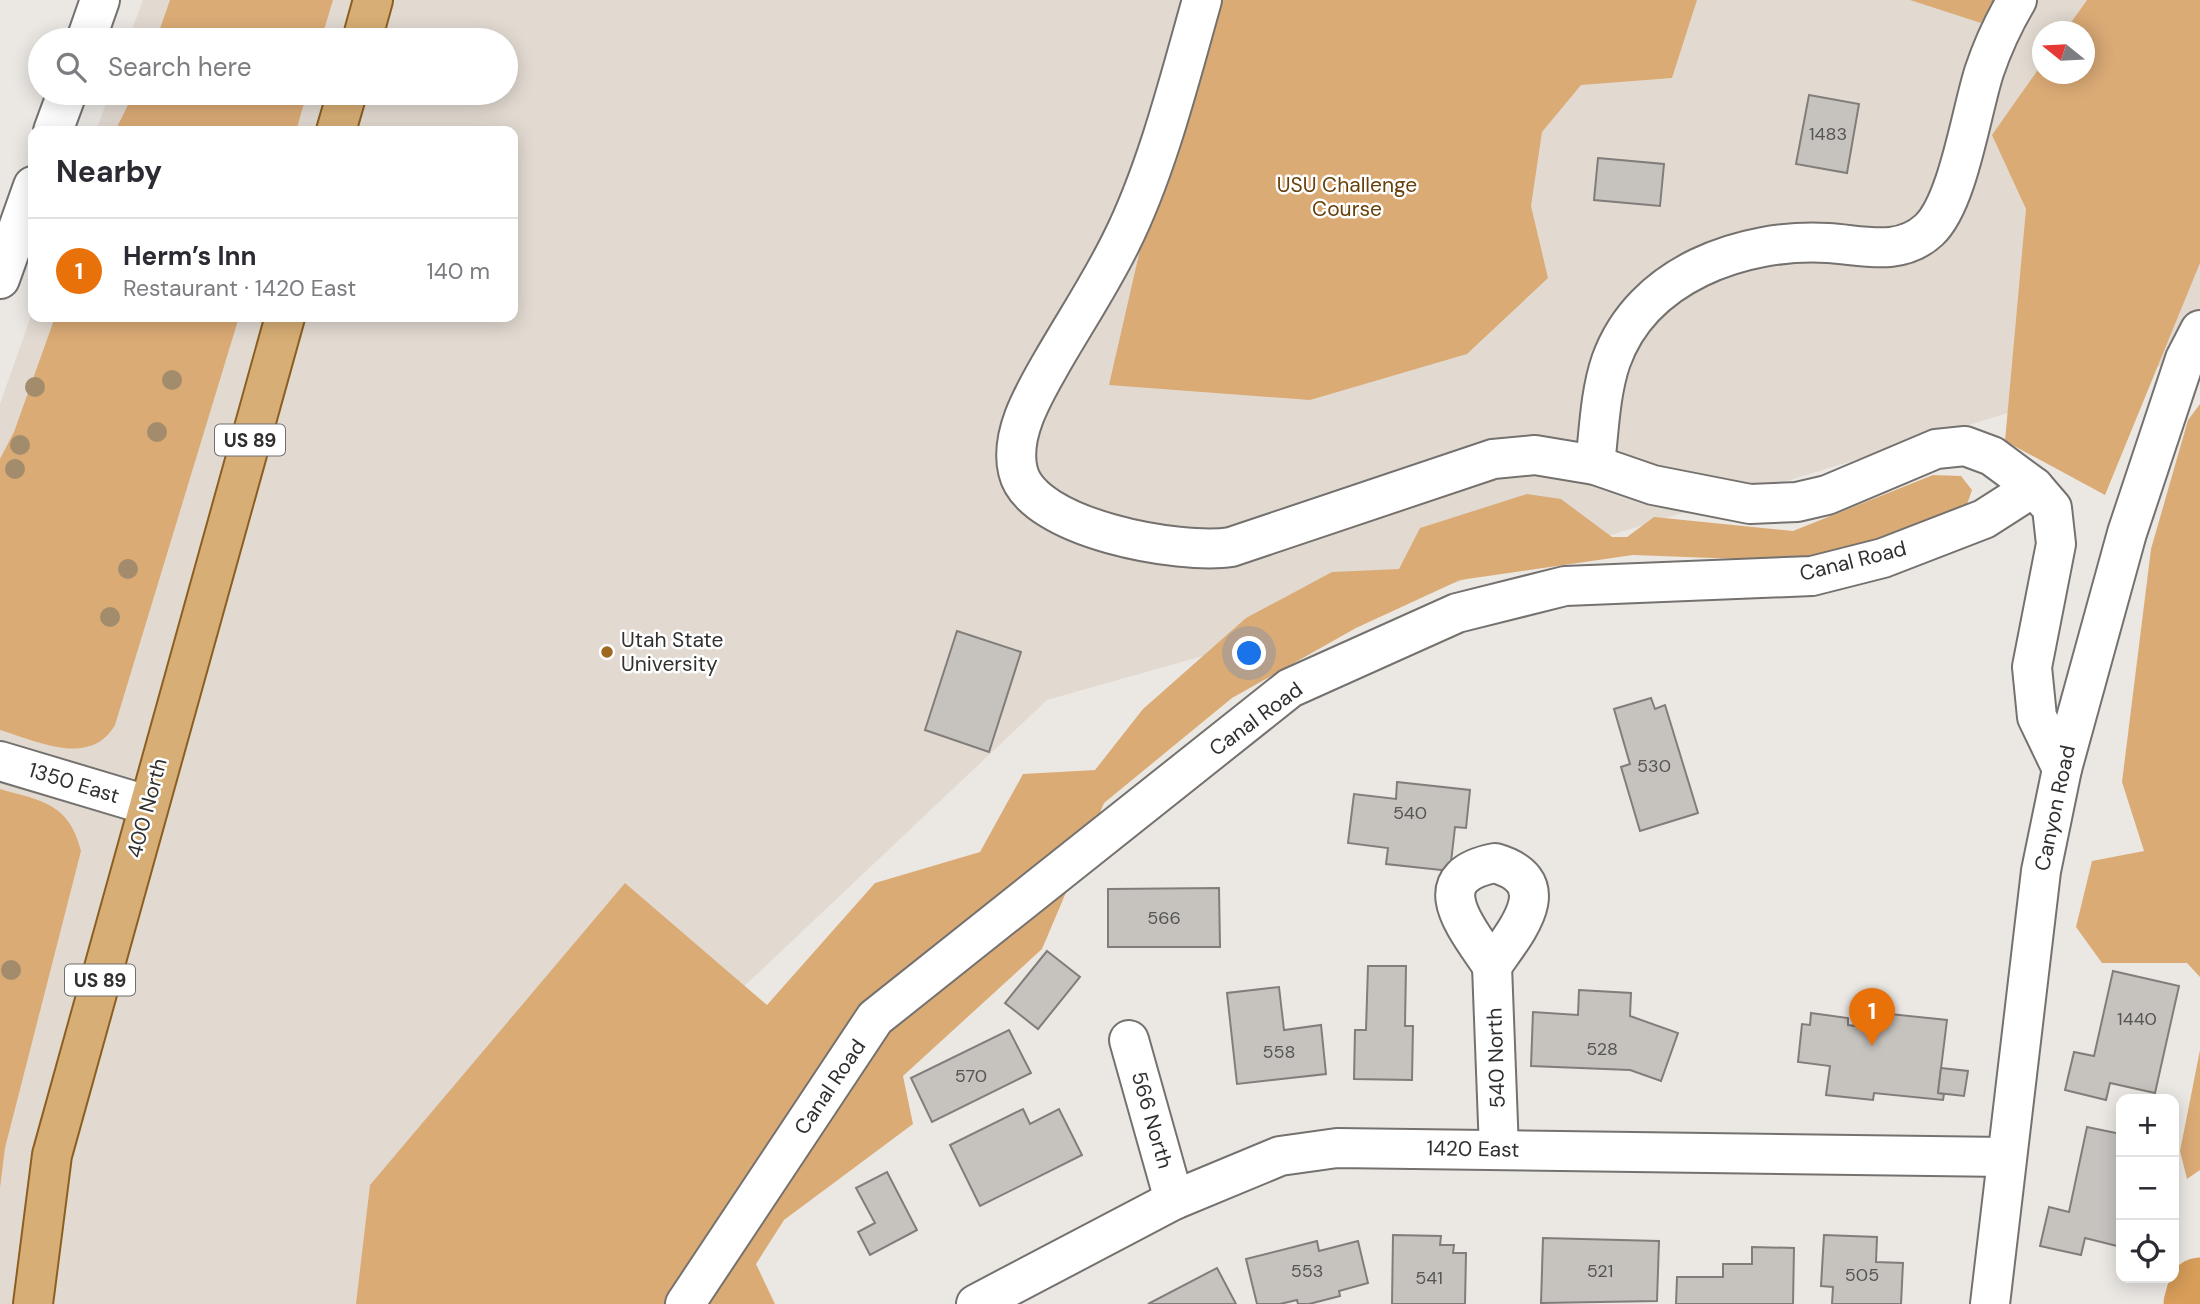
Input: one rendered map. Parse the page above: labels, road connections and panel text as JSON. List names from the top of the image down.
{
  "streets": {
    "main road": ["US 89", "400 North"],
    "street": [
      "Canal Road",
      "1350 East",
      "Canyon Road",
      "540 North",
      "566 North",
      "1420 East"
    ]
  },
  "crossings": [
    ["1350 East", "400 North"],
    ["Canyon Road", "1420 East"],
    ["540 North", "1420 East"],
    ["566 North", "1420 East"]
  ],
  "parks": ["USU Challenge Course"],
  "places": ["Utah State University"],
  "house_numbers": [
    "1483",
    "530",
    "540",
    "566",
    "1440",
    "528",
    "558",
    "570",
    "553",
    "521",
    "505",
    "541"
  ],
  "north": "left",
  "page": {
    "search": "Search here",
    "heading": "Nearby",
    "list": [
      {
        "mark": "1",
        "name": "Herm’s Inn",
        "note": "Restaurant · 1420 East",
        "value": "140 m"
      }
    ],
    "pins": "1",
    "map_buttons": ["+", "−"]
  }
}
